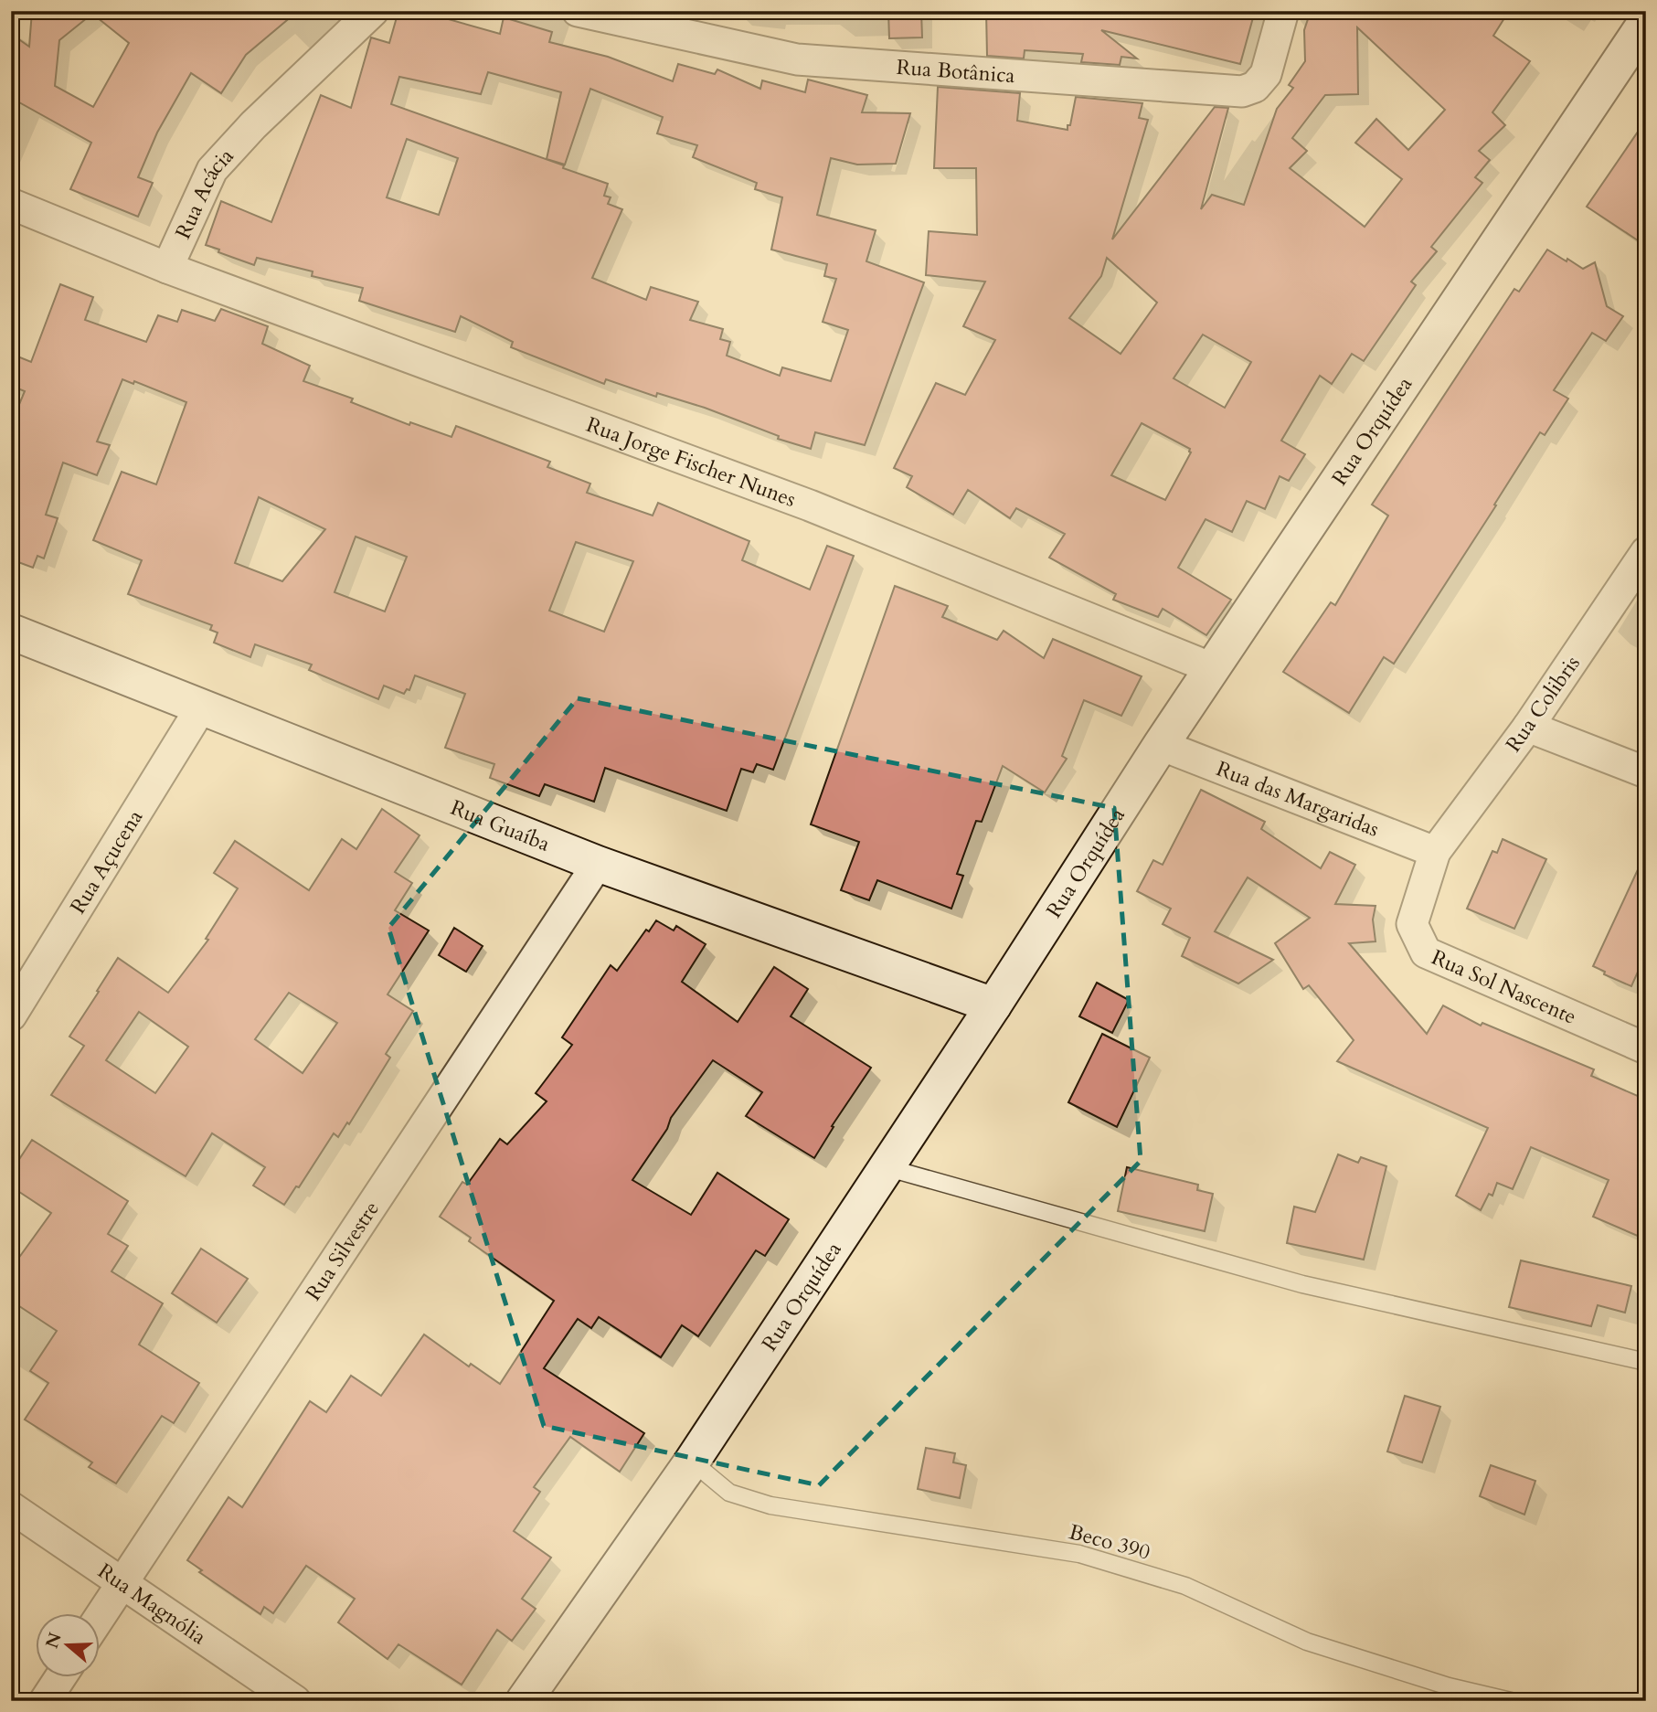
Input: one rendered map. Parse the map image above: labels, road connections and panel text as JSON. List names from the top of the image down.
{
  "streets": {
    "street": [
      "Rua Botânica",
      "Rua Acácia",
      "Rua Orquídea",
      "Rua Jorge Fischer Nunes",
      "Rua Colibris",
      "Rua das Margaridas",
      "Rua Guaíba",
      "Rua Açucena",
      "Rua Sol Nascente",
      "Rua Silvestre",
      "Rua Magnólia"
    ],
    "lane": ["Beco 390"]
  },
  "crossings": [
    ["Rua Acácia", "Rua Jorge Fischer Nunes"],
    ["Rua Orquídea", "Rua Jorge Fischer Nunes"],
    ["Rua Orquídea", "Rua das Margaridas"],
    ["Rua Orquídea", "Rua Guaíba"],
    ["Rua Orquídea", "Beco 390"],
    ["Rua Colibris", "Rua das Margaridas"],
    ["Rua Colibris", "Rua Sol Nascente"],
    ["Rua das Margaridas", "Rua Sol Nascente"],
    ["Rua Guaíba", "Rua Açucena"],
    ["Rua Guaíba", "Rua Silvestre"],
    ["Rua Silvestre", "Rua Magnólia"]
  ],
  "north": "left"
}
